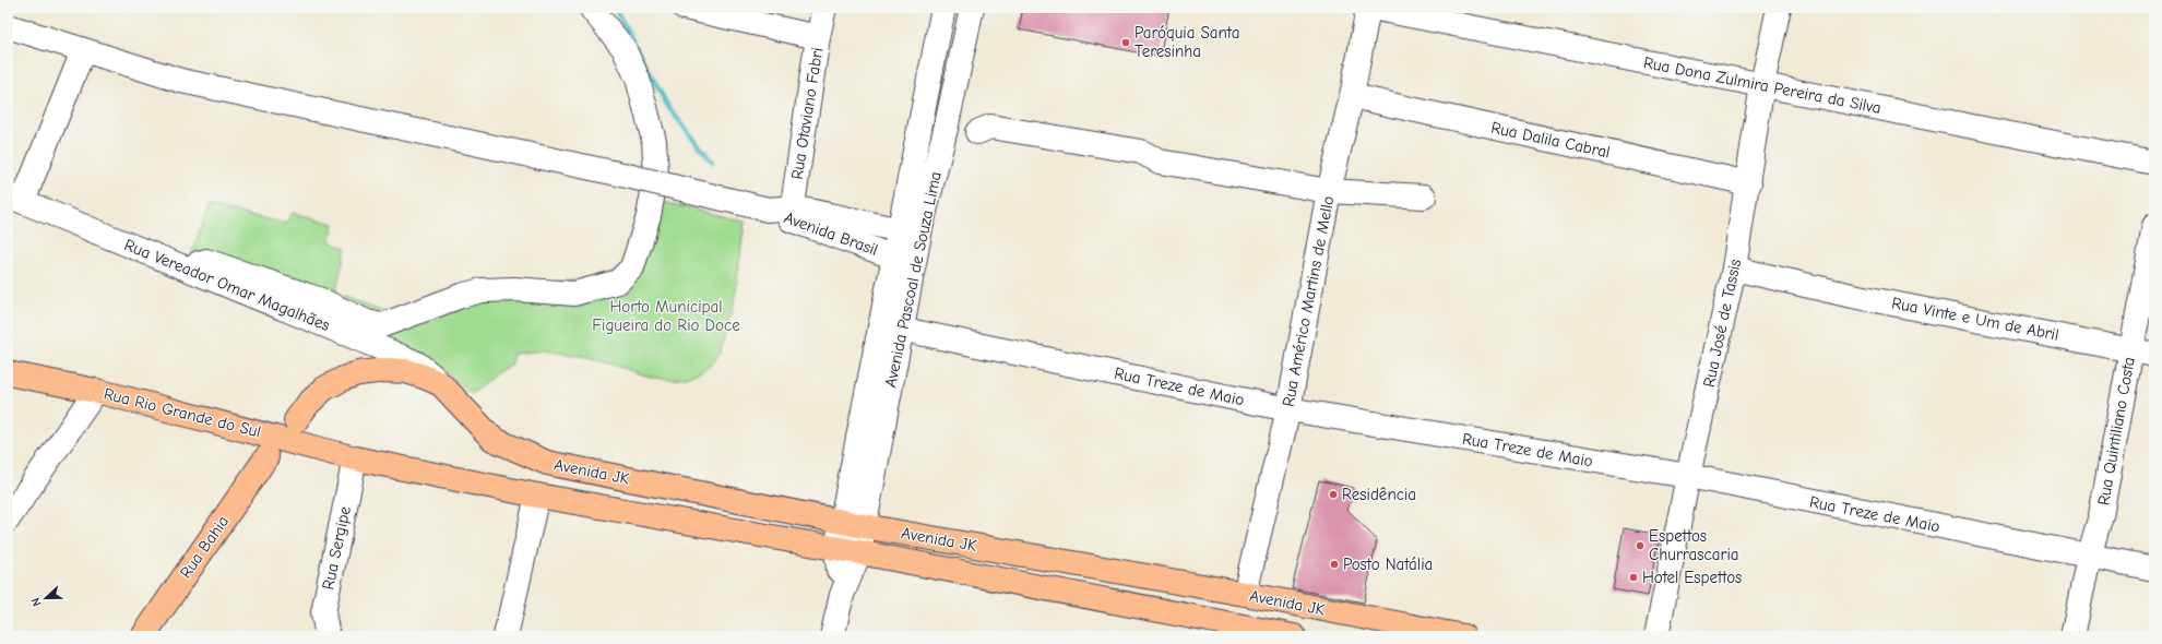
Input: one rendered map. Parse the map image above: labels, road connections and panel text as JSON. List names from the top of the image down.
{
  "streets": {
    "main road": ["Rua Rio Grande do Sul", "Avenida JK", "Rua Bahia"],
    "street": [
      "Rua Dona Zulmira Pereira da Silva",
      "Rua Otaviano Fabri",
      "Rua Dalila Cabral",
      "Avenida Brasil",
      "Avenida Pascoal de Souza Lima",
      "Rua Vereador Omar Magalhães",
      "Rua Américo Martins de Mello",
      "Rua Vinte e Um de Abril",
      "Rua José de Tassis",
      "Rua Treze de Maio",
      "Rua Quintiliano Costa",
      "Rua Sergipe"
    ]
  },
  "crossings": [
    ["Rua Dona Zulmira Pereira da Silva", "Rua Américo Martins de Mello"],
    ["Rua Dona Zulmira Pereira da Silva", "Rua José de Tassis"],
    ["Rua Otaviano Fabri", "Avenida Brasil"],
    ["Rua Dalila Cabral", "Rua Américo Martins de Mello"],
    ["Rua Dalila Cabral", "Rua José de Tassis"],
    ["Avenida Brasil", "Avenida Pascoal de Souza Lima"],
    ["Avenida Pascoal de Souza Lima", "Rua Treze de Maio"],
    ["Avenida Pascoal de Souza Lima", "Avenida JK"],
    ["Rua Vereador Omar Magalhães", "Avenida JK"],
    ["Rua Américo Martins de Mello", "Rua Treze de Maio"],
    ["Rua Américo Martins de Mello", "Avenida JK"],
    ["Rua Vinte e Um de Abril", "Rua José de Tassis"],
    ["Rua Vinte e Um de Abril", "Rua Quintiliano Costa"],
    ["Rua José de Tassis", "Rua Treze de Maio"],
    ["Rua Treze de Maio", "Rua Quintiliano Costa"],
    ["Rua Rio Grande do Sul", "Avenida JK"],
    ["Rua Rio Grande do Sul", "Rua Sergipe"],
    ["Avenida JK", "Rua Sergipe"]
  ],
  "parks": ["Horto Municipal Figueira do Rio Doce"],
  "places": [
    "Paróquia Santa Teresinha",
    "Residência",
    "Espettos Churrascaria",
    "Posto Natália",
    "Hotel Espettos"
  ],
  "north": "left"
}
